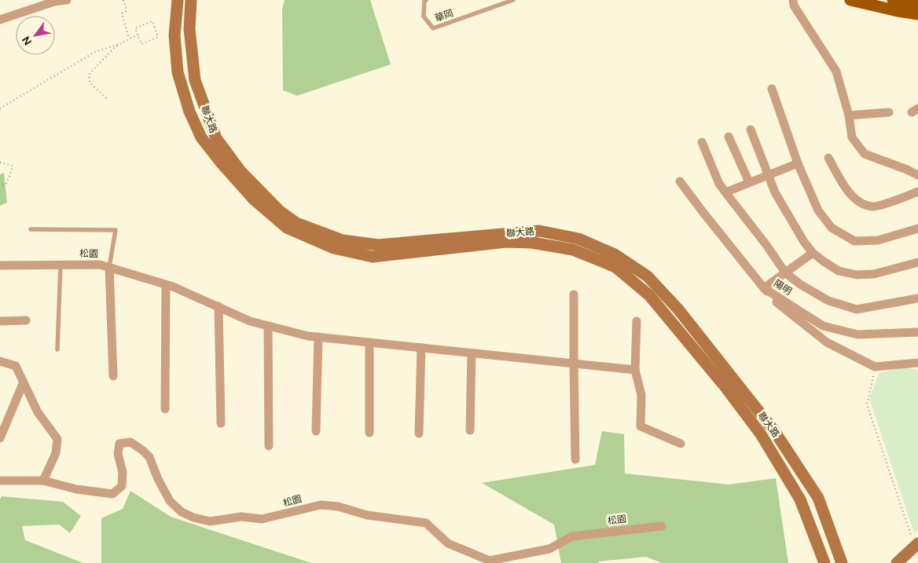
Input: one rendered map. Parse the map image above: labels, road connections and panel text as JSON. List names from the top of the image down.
{
  "streets": {
    "street": ["聯大路", "松園", "陽明"],
    "lane": ["華岡"]
  },
  "north": "bottom left"
}
